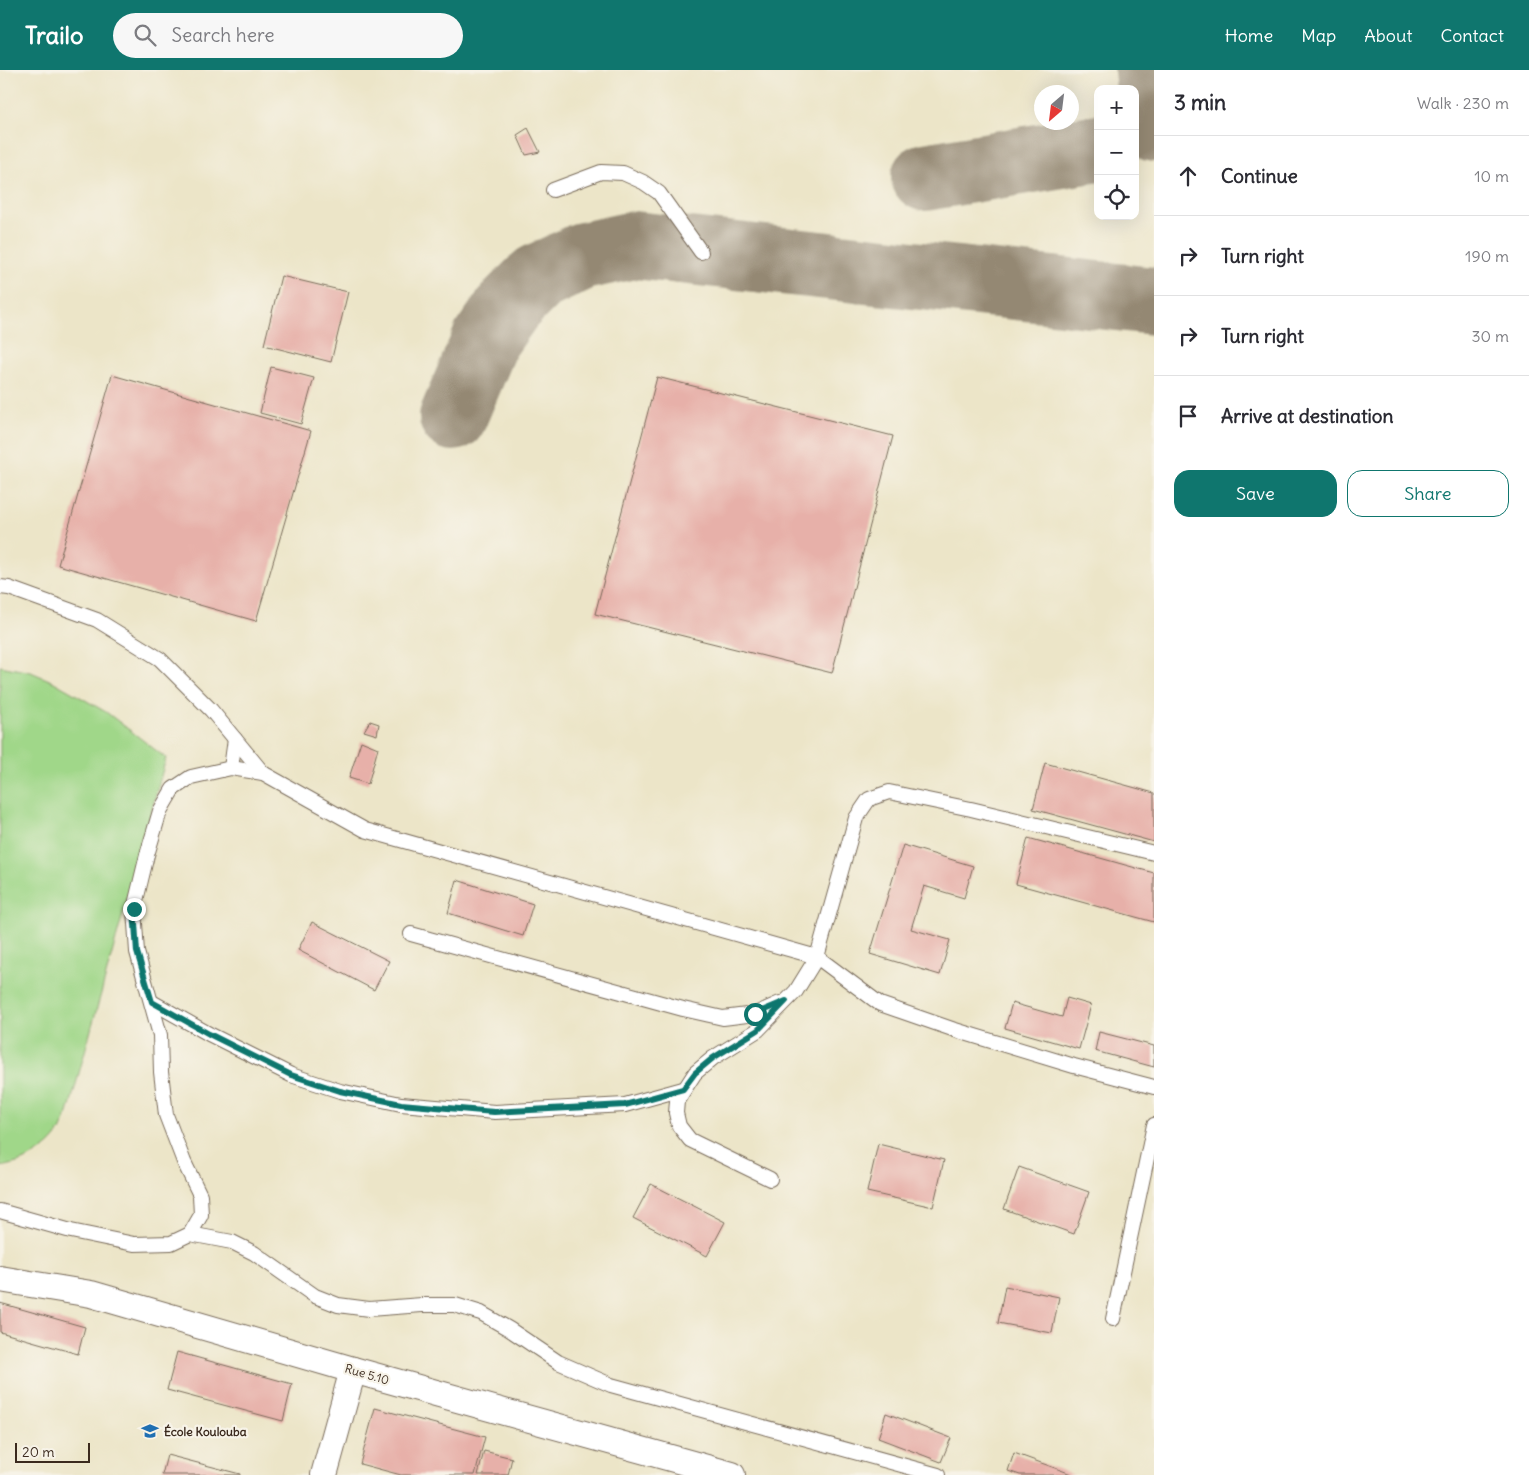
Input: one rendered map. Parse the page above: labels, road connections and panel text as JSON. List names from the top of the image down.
{
  "streets": {
    "street": ["Rue 5.10"]
  },
  "places": {
    "school or university": ["École Koulouba"]
  },
  "scale_bar": "20 m",
  "north": "bottom left",
  "page": {
    "header": "Trailo",
    "search": "Search here",
    "nav": [
      "Home",
      "Map",
      "About",
      "Contact"
    ],
    "heading": ["3 min", "Walk · 230 m"],
    "map_buttons": ["+", "−"],
    "list": [
      ["Continue", "10 m"],
      ["Turn right", "190 m"],
      ["Turn right", "30 m"],
      "Arrive at destination"
    ],
    "buttons": ["Save", "Share"],
    "scale": "20 m"
  }
}
